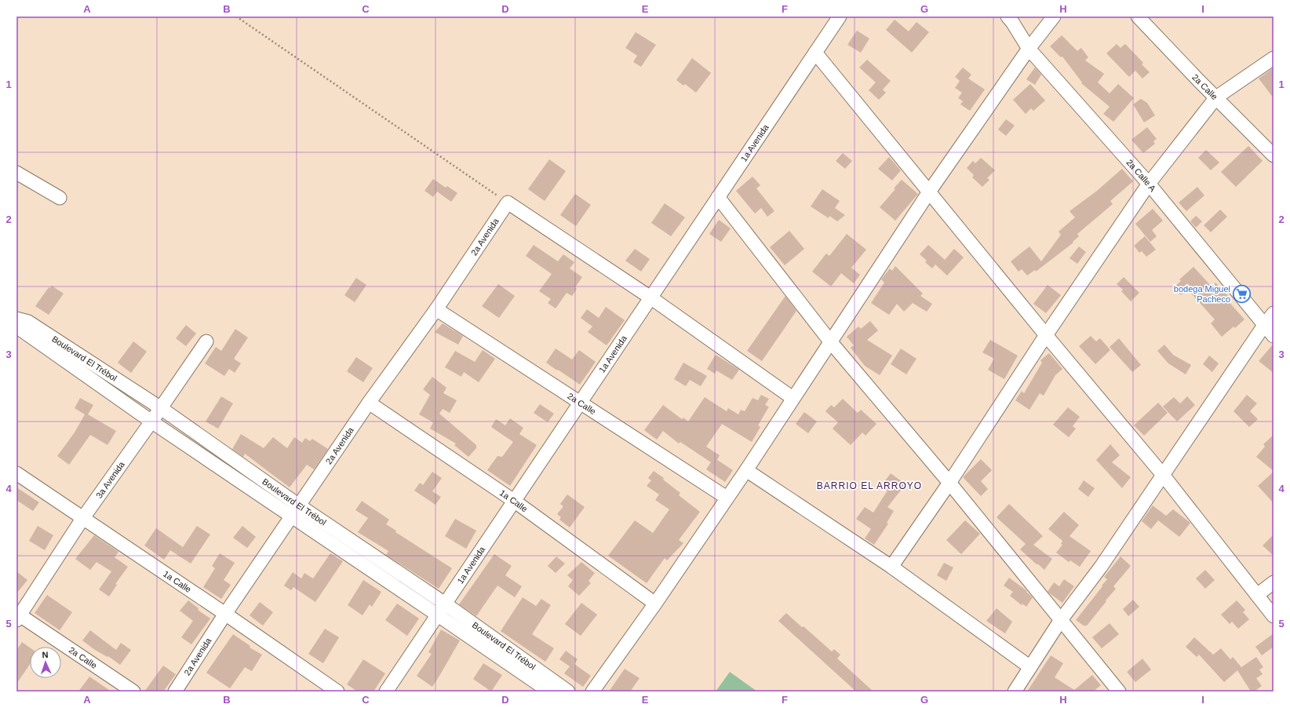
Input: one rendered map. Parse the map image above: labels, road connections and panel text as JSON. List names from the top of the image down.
{
  "streets": {
    "street": [
      "2a Calle",
      "1a Avenida",
      "2a Calle A",
      "2a Avenida",
      "Boulevard El Trébol",
      "3a Avenida",
      "1a Calle"
    ]
  },
  "crossings": [
    ["2a Calle", "1a Avenida"],
    ["2a Calle", "2a Avenida"],
    ["2a Calle", "3a Avenida"],
    ["1a Avenida", "Boulevard El Trébol"],
    ["1a Avenida", "1a Calle"],
    ["2a Avenida", "Boulevard El Trébol"],
    ["2a Avenida", "1a Calle"],
    ["Boulevard El Trébol", "3a Avenida"],
    ["3a Avenida", "1a Calle"]
  ],
  "districts": ["BARRIO EL ARROYO"],
  "places": {
    "supermarket": ["bodega Miguel Pacheco"]
  },
  "north": "top",
  "grid": {
    "columns": [
      "A",
      "B",
      "C",
      "D",
      "E",
      "F",
      "G",
      "H",
      "I"
    ],
    "rows": [
      "1",
      "2",
      "3",
      "4",
      "5"
    ]
  }
}
